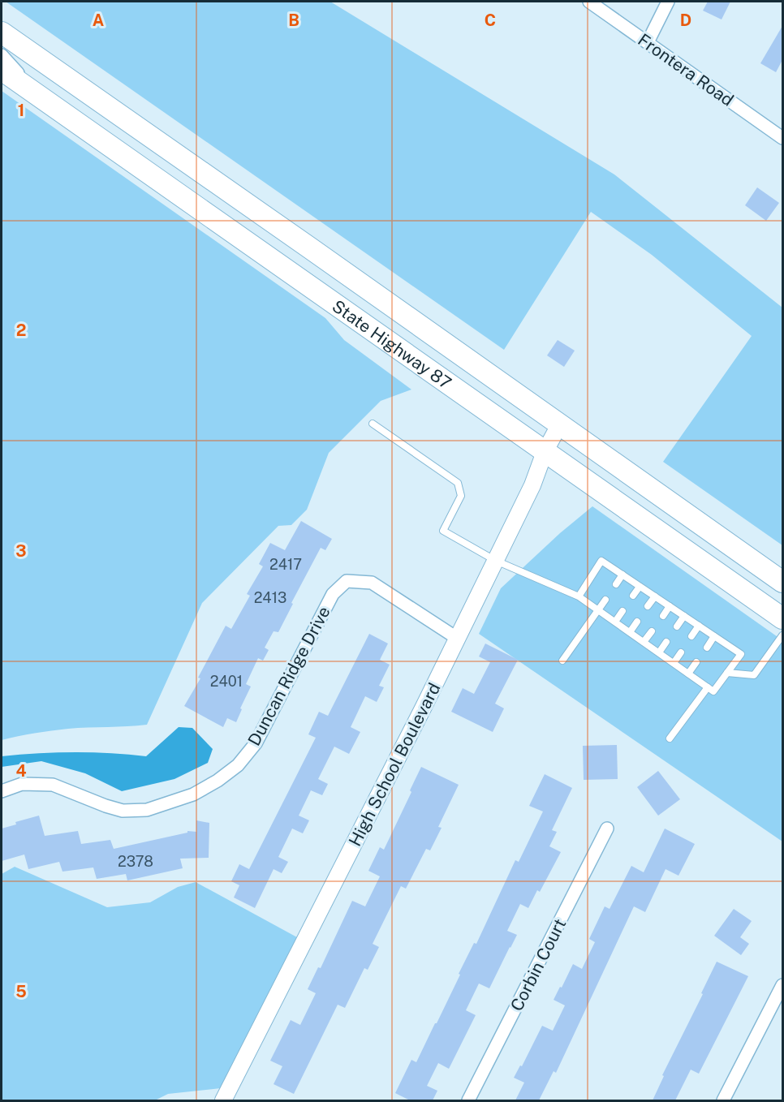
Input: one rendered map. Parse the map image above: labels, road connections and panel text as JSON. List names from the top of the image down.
{
  "streets": {
    "highway": ["State Highway 87"],
    "street": [
      "Frontera Road",
      "Duncan Ridge Drive",
      "High School Boulevard",
      "Corbin Court"
    ]
  },
  "crossings": [
    ["State Highway 87", "High School Boulevard"],
    ["Duncan Ridge Drive", "High School Boulevard"]
  ],
  "house_numbers": [
    "2417",
    "2413",
    "2401",
    "2378"
  ],
  "grid": {
    "columns": [
      "A",
      "B",
      "C",
      "D"
    ],
    "rows": [
      "1",
      "2",
      "3",
      "4",
      "5"
    ]
  }
}
